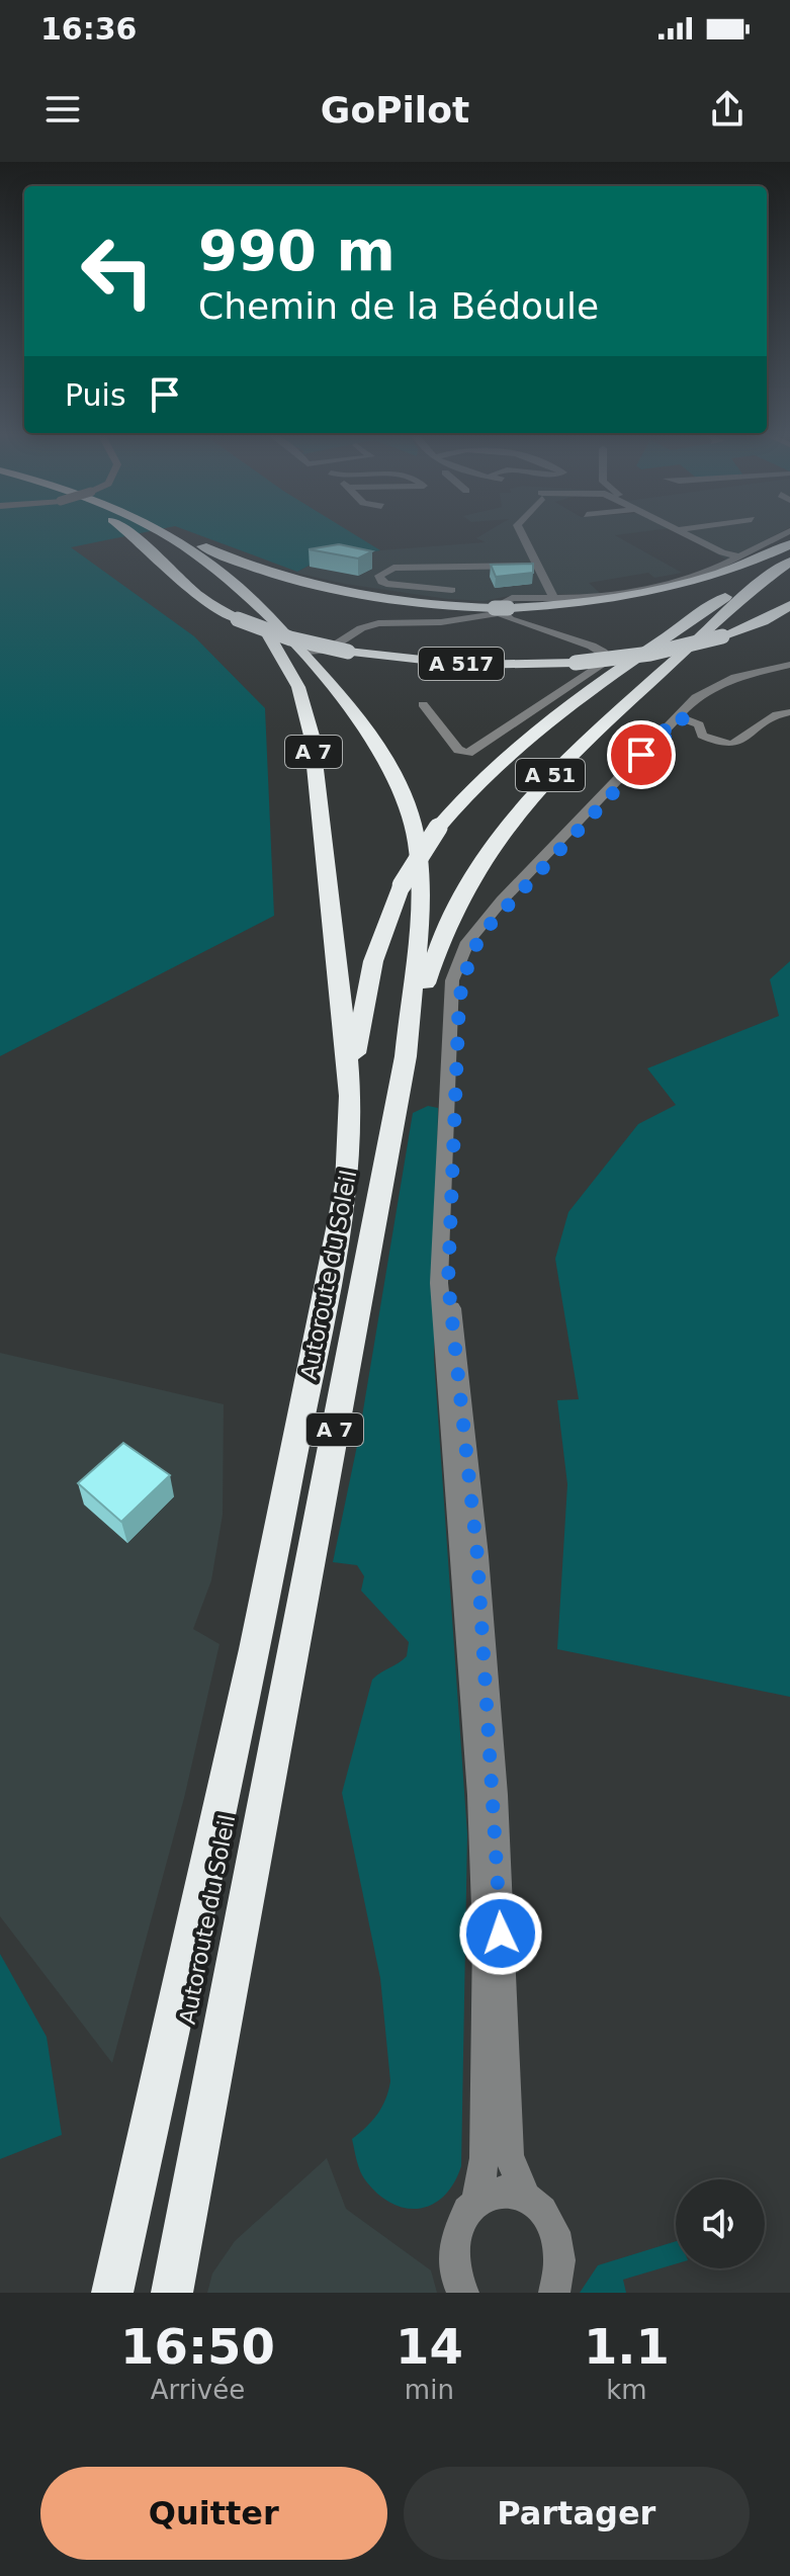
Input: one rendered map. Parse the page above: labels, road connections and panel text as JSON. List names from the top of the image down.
{
  "streets": {
    "highway": [
      "A 517",
      "A 7",
      "A 51",
      "Autoroute du Soleil"
    ]
  },
  "crossings": [
    ["A 51", "Autoroute du Soleil"]
  ],
  "page": {
    "status": "16:36",
    "header": "GoPilot",
    "turn": ["990 m", "Chemin de la Bédoule"],
    "then": "Puis",
    "eta": [
      "16:50",
      "Arrivée",
      "14",
      "min",
      "1.1",
      "km"
    ],
    "buttons": ["Quitter", "Partager"]
  }
}
